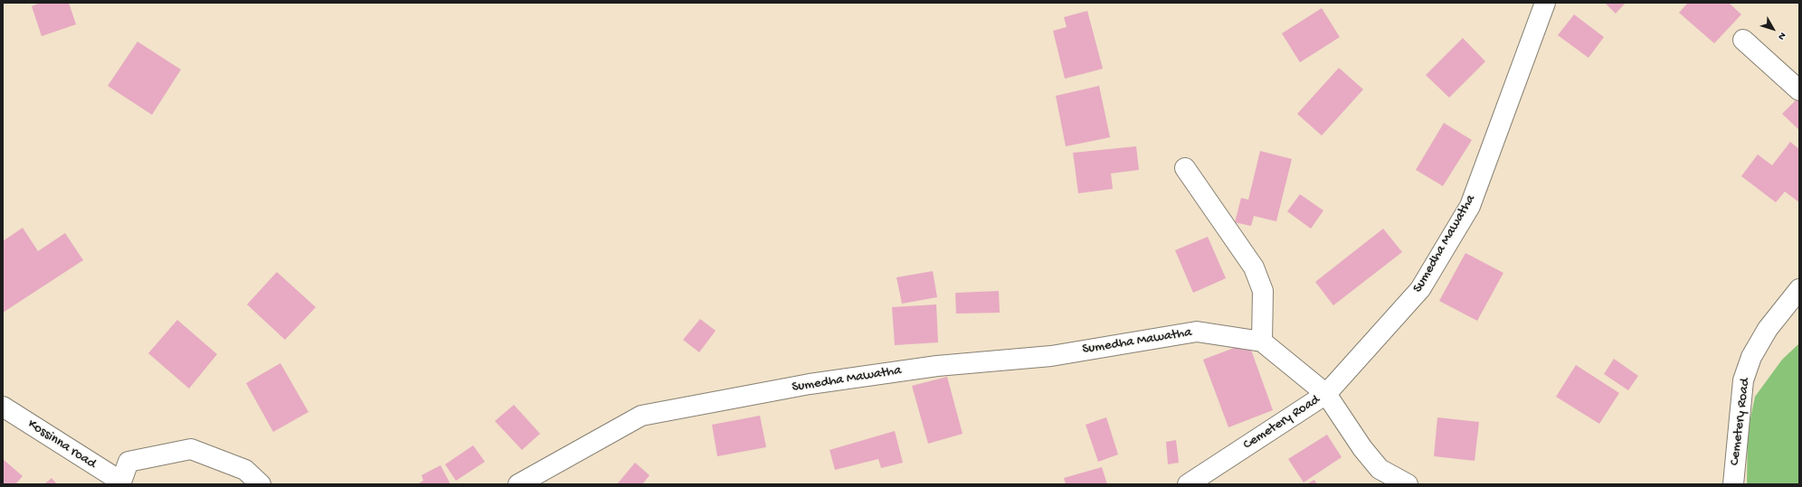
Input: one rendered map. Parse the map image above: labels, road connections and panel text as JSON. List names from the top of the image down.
{
  "streets": {
    "street": ["Sumedha Mawatha", "Cemetery Road", "Kossinna road"]
  },
  "crossings": [
    ["Sumedha Mawatha", "Cemetery Road"]
  ],
  "north": "bottom right"
}
